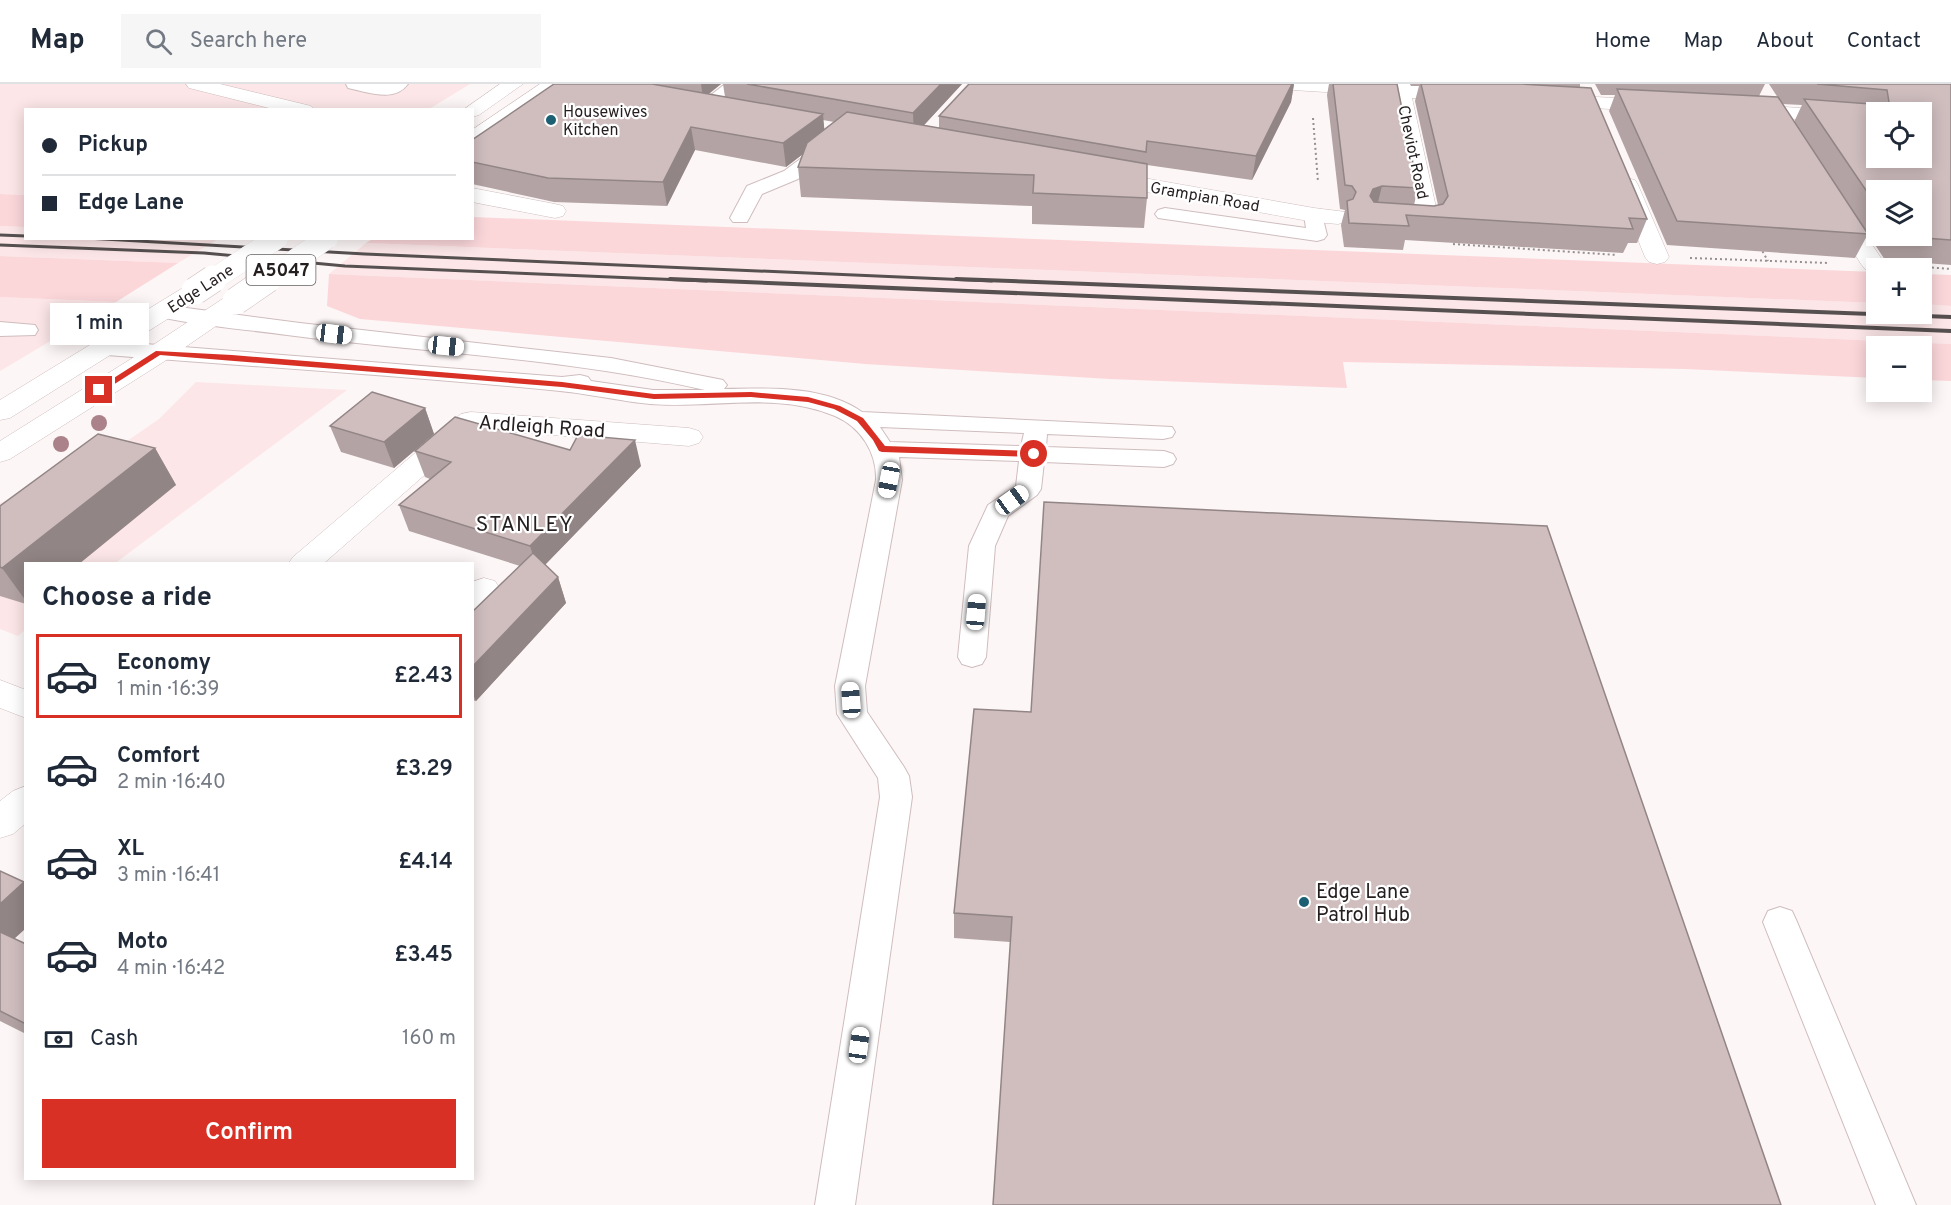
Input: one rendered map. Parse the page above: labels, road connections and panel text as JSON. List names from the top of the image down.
{
  "streets": {
    "main road": [
      "Cheviot Road",
      "Grampian Road",
      "A5047",
      "Edge Lane",
      "Ardleigh Road"
    ]
  },
  "districts": ["STANLEY"],
  "places": ["Housewives Kitchen", "Edge Lane Patrol Hub"],
  "page": {
    "header": "Map",
    "search": "Search here",
    "nav": [
      "Home",
      "Map",
      "About",
      "Contact"
    ],
    "map_buttons": ["+", "−"],
    "banner": ["Pickup", "Edge Lane"],
    "bubble": "1 min",
    "heading": "Choose a ride",
    "list": [
      {
        "name": "Economy",
        "note": "1 min · 16:39",
        "value": "£2.43"
      },
      {
        "name": "Comfort",
        "note": "2 min · 16:40",
        "value": "£3.29"
      },
      {
        "name": "XL",
        "note": "3 min · 16:41",
        "value": "£4.14"
      },
      {
        "name": "Moto",
        "note": "4 min · 16:42",
        "value": "£3.45"
      }
    ],
    "pay": ["Cash", "160 m"],
    "buttons": "Confirm"
  }
}
